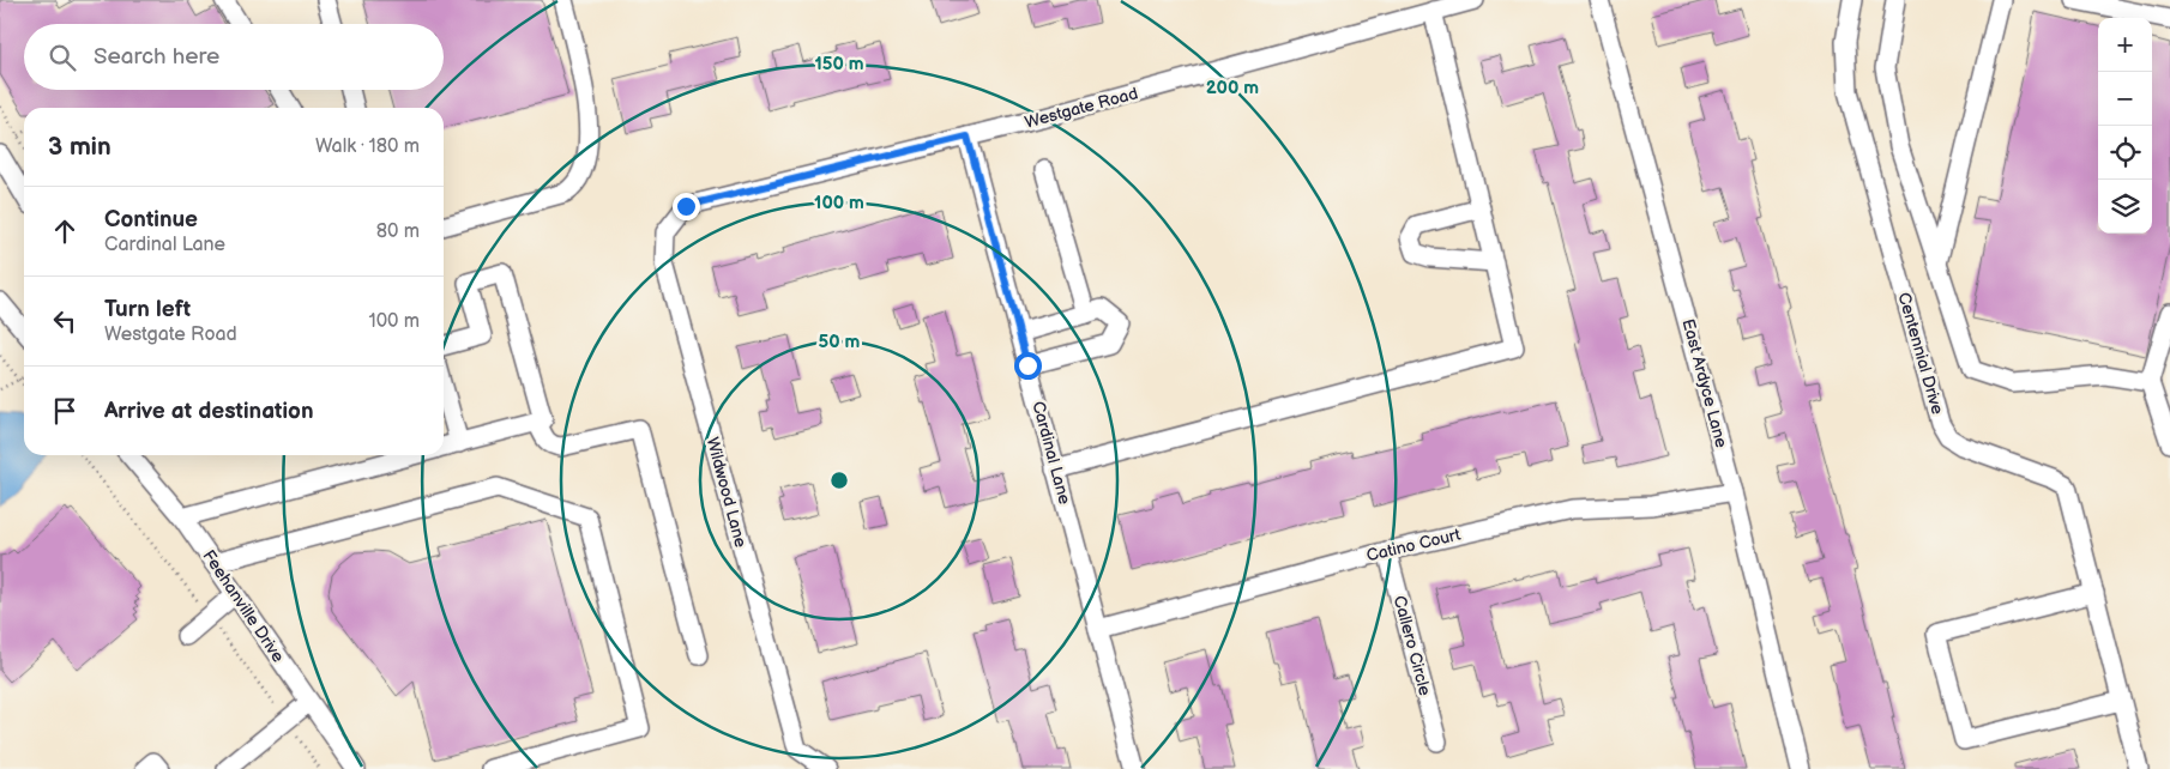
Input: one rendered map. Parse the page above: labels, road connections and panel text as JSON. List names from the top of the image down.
{
  "streets": {
    "street": [
      "Westgate Road",
      "Centennial Drive",
      "East Ardyce Lane",
      "Cardinal Lane",
      "Wildwood Lane",
      "Catino Court",
      "Feehanville Drive",
      "Callero Circle"
    ]
  },
  "crossings": [
    ["Westgate Road", "Cardinal Lane"],
    ["Westgate Road", "Wildwood Lane"],
    ["East Ardyce Lane", "Catino Court"],
    ["Cardinal Lane", "Catino Court"],
    ["Catino Court", "Callero Circle"]
  ],
  "page": {
    "map_buttons": ["+", "−"],
    "search": "Search here",
    "heading": ["3 min", "Walk · 180 m"],
    "list": [
      ["Continue", "Cardinal Lane", "80 m"],
      ["Turn left", "Westgate Road", "100 m"],
      "Arrive at destination"
    ]
  },
  "rings": [
    "150 m",
    "200 m",
    "100 m",
    "50 m"
  ]
}
